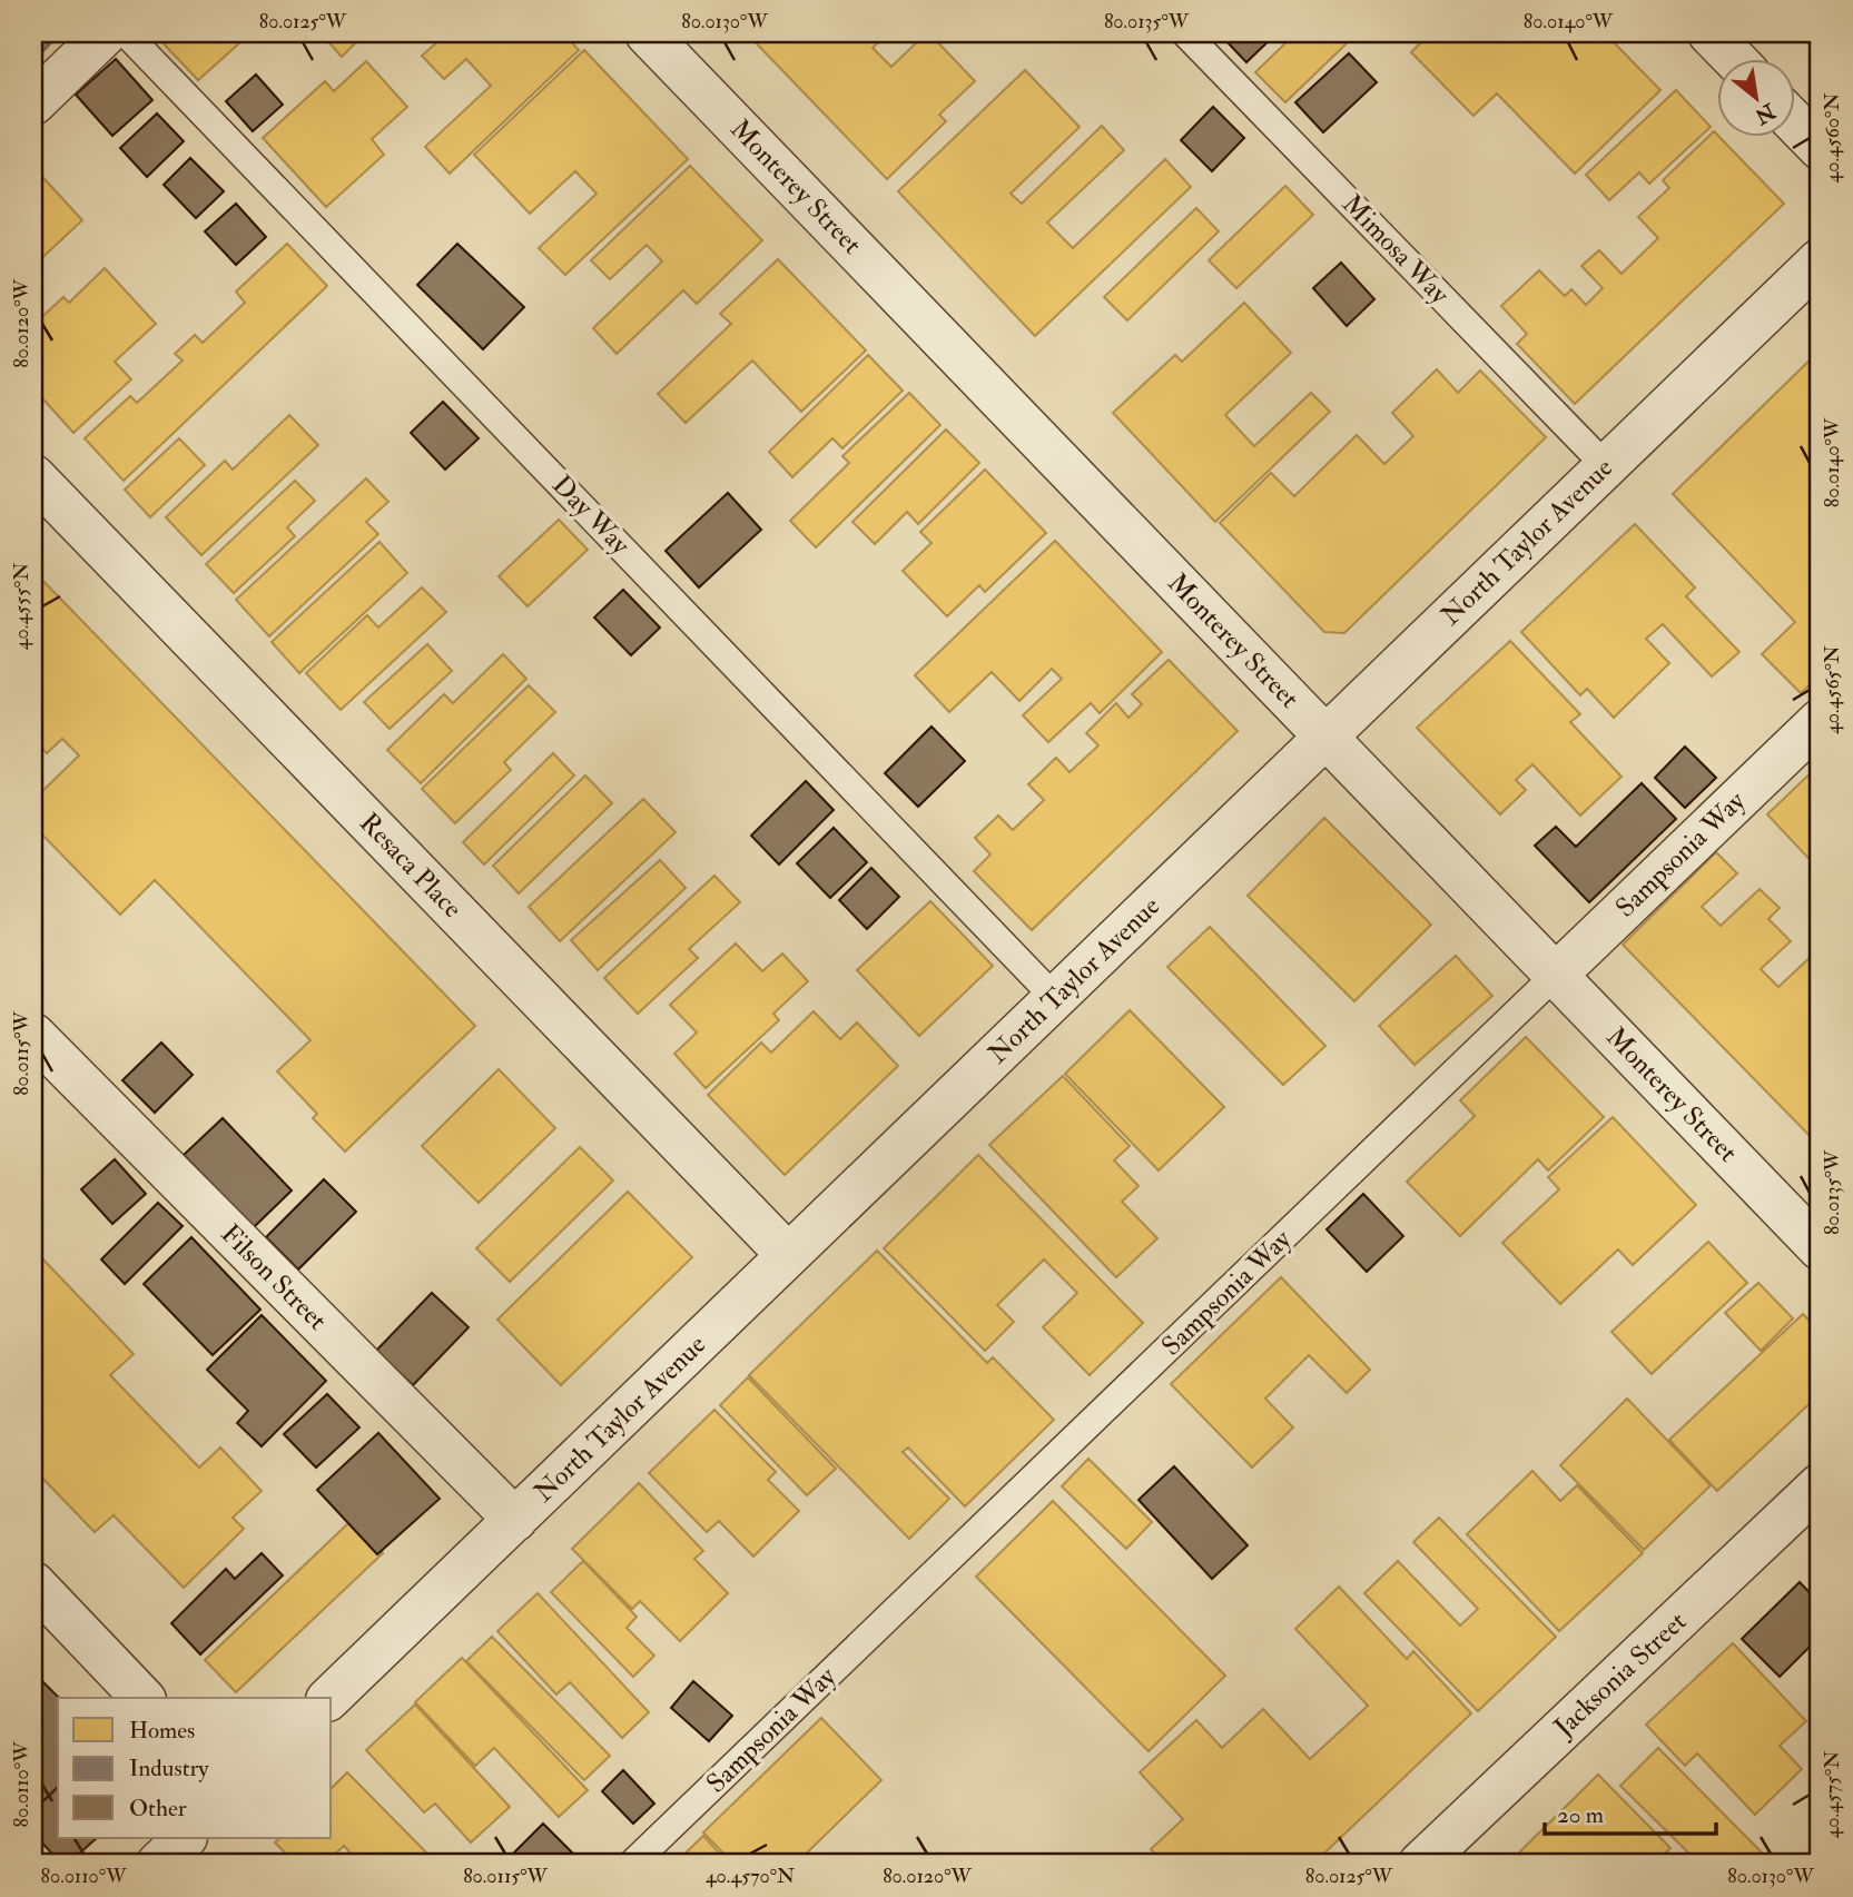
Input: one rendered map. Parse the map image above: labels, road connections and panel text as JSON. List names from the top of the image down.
{
  "streets": {
    "street": [
      "Monterey Street",
      "North Taylor Avenue",
      "Sampsonia Way",
      "Resaca Place",
      "Filson Street",
      "Jacksonia Street"
    ],
    "lane": ["Mimosa Way", "Day Way"]
  },
  "crossings": [
    ["Monterey Street", "North Taylor Avenue"],
    ["Monterey Street", "Sampsonia Way"],
    ["Mimosa Way", "North Taylor Avenue"],
    ["Day Way", "North Taylor Avenue"],
    ["North Taylor Avenue", "Resaca Place"],
    ["North Taylor Avenue", "Filson Street"]
  ],
  "legend": ["Homes", "Industry", "Other"],
  "scale_bar": "20 m",
  "north": "bottom right",
  "coordinates": [
    "80.0125°W",
    "80.0130°W",
    "80.0135°W",
    "80.0140°W",
    "40.4560°N",
    "80.0120°W",
    "40.4555°N",
    "40.4565°N",
    "80.0115°W",
    "80.0110°W",
    "40.4575°N",
    "40.4570°N"
  ]
}
